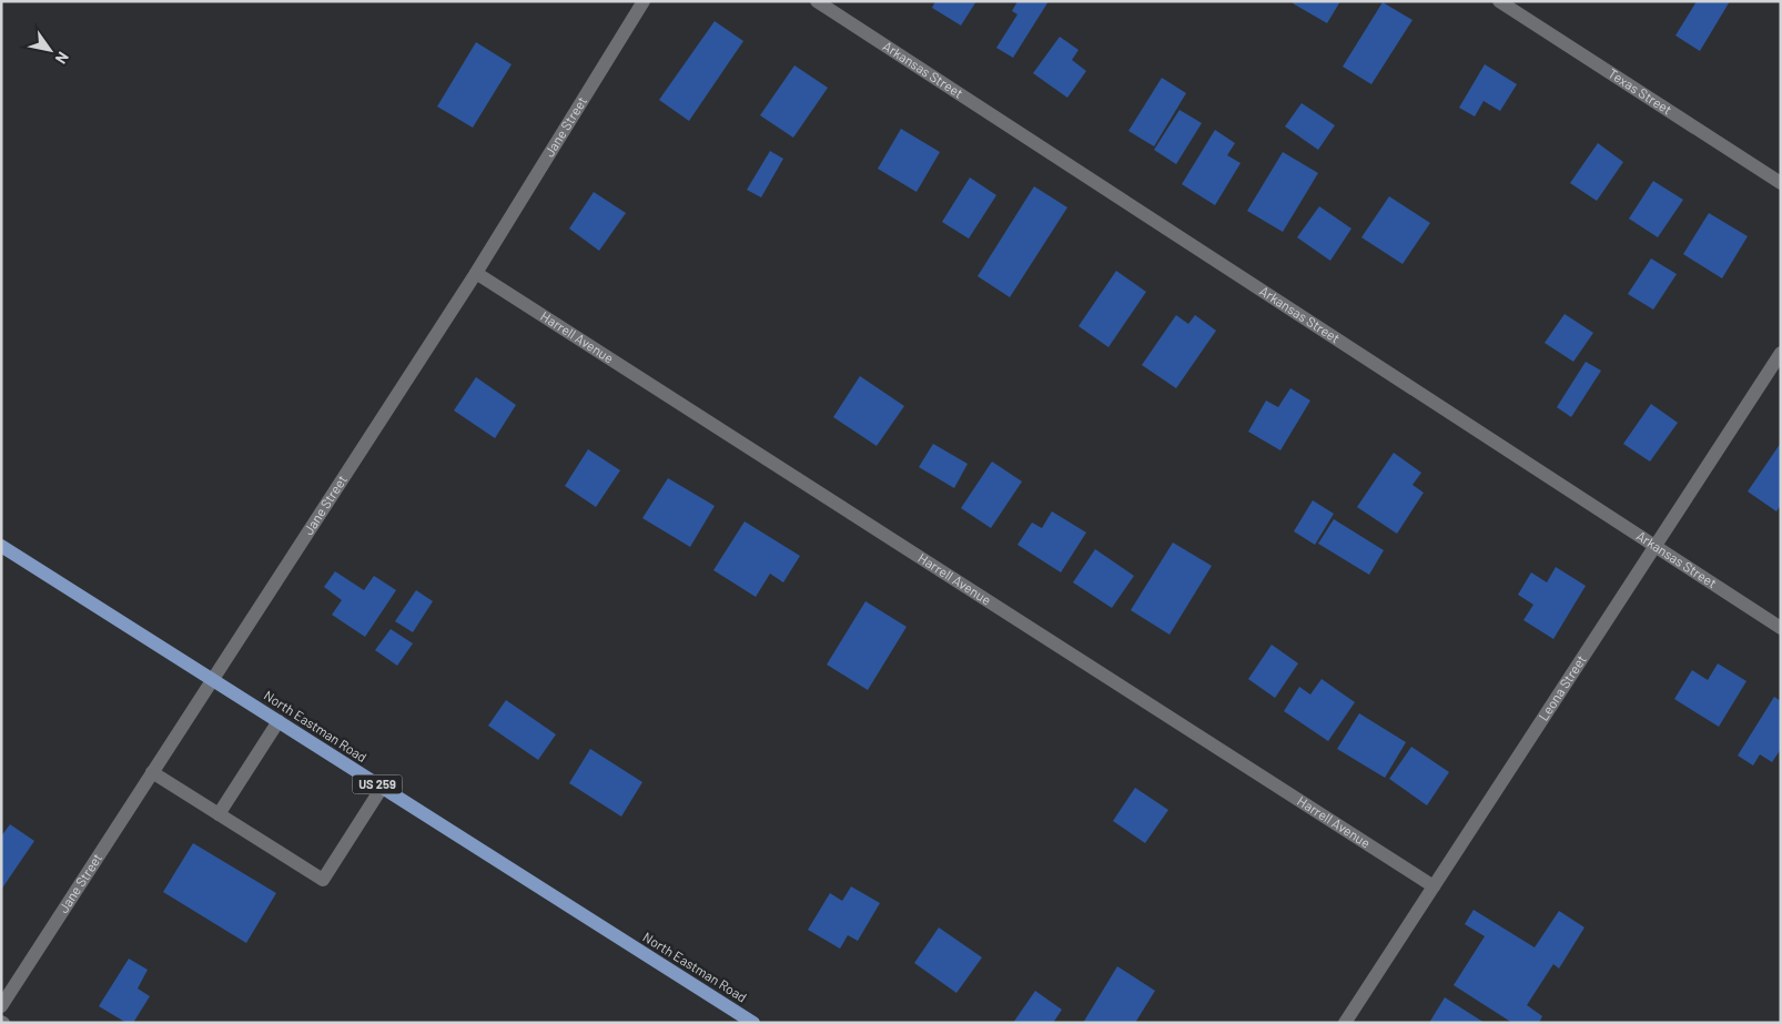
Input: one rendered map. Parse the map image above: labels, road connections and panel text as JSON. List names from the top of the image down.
{
  "streets": {
    "main road": ["North Eastman Road", "US 259"],
    "street": [
      "Arkansas Street",
      "Texas Street",
      "Jane Street",
      "Harrell Avenue",
      "Leona Street"
    ]
  },
  "crossings": [
    ["Arkansas Street", "Leona Street"],
    ["Jane Street", "Harrell Avenue"],
    ["Jane Street", "North Eastman Road"],
    ["Harrell Avenue", "Leona Street"]
  ],
  "north": "bottom right"
}
